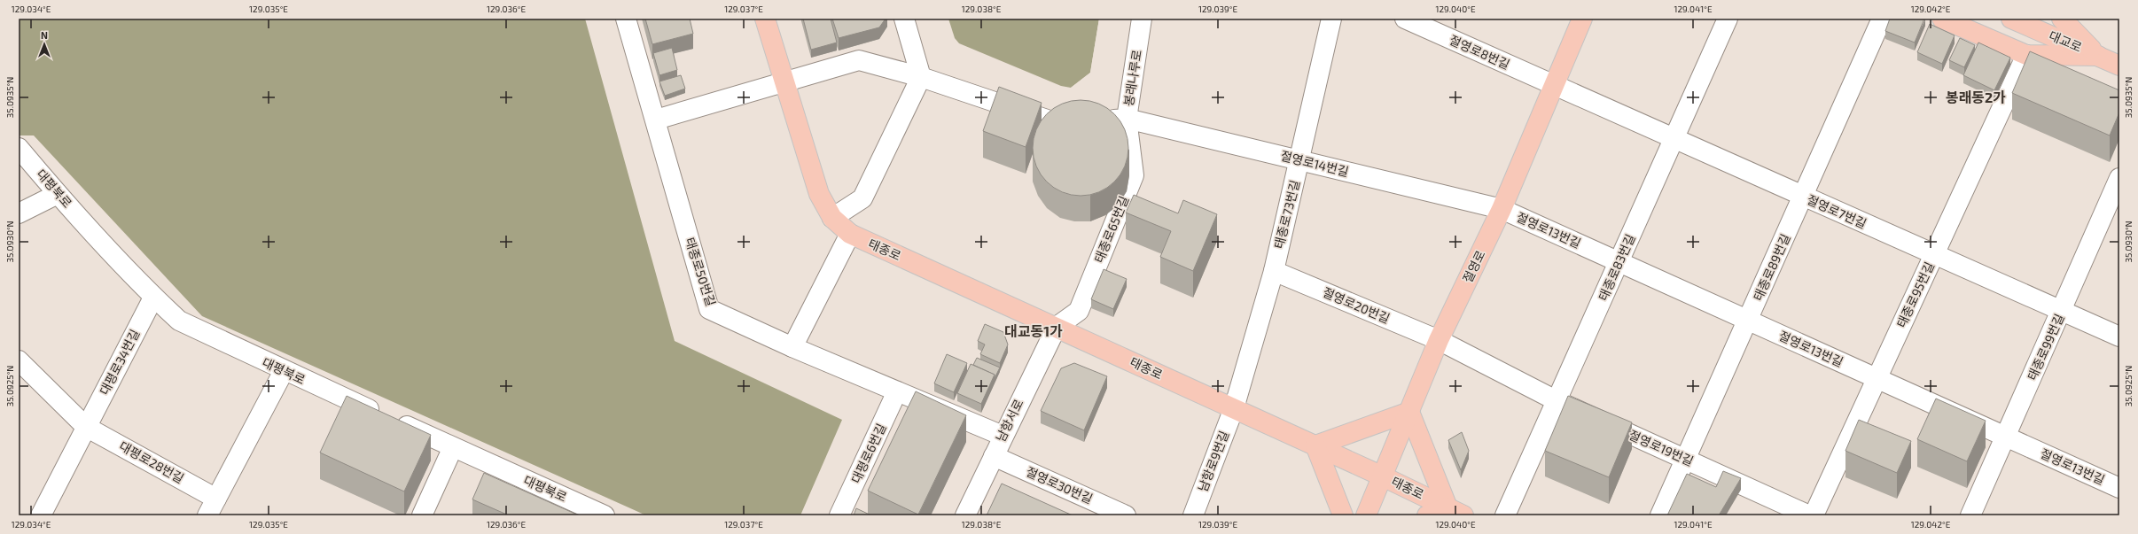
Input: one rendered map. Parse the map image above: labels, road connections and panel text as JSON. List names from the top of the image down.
{
  "streets": {
    "main road": ["대교로", "태종로", "절영로"],
    "street": [
      "절영로8번길",
      "봉래나루로",
      "절영로14번길",
      "대평북로",
      "절영로7번길",
      "태종로73번길",
      "태종로65번길",
      "절영로13번길",
      "태종로83번길",
      "태종로89번길",
      "태종로50번길",
      "태종로95번길",
      "절영로20번길",
      "태종로99번길",
      "대평로34번길",
      "남항서로",
      "절영로19번길",
      "대평로6번길",
      "남항로9번길",
      "대평로28번길",
      "절영로30번길"
    ]
  },
  "crossings": [
    ["절영로8번길", "절영로7번길"],
    ["절영로8번길", "절영로"],
    ["봉래나루로", "절영로14번길"],
    ["봉래나루로", "태종로65번길"],
    ["절영로14번길", "태종로73번길"],
    ["절영로14번길", "태종로65번길"],
    ["절영로14번길", "절영로13번길"],
    ["절영로14번길", "절영로"],
    ["대평북로", "대평로34번길"],
    ["절영로7번길", "절영로"],
    ["절영로7번길", "태종로83번길"],
    ["절영로7번길", "태종로89번길"],
    ["절영로7번길", "태종로95번길"],
    ["절영로7번길", "태종로99번길"],
    ["태종로73번길", "태종로"],
    ["태종로73번길", "절영로20번길"],
    ["태종로73번길", "남항로9번길"],
    ["태종로65번길", "태종로"],
    ["태종로65번길", "남항서로"],
    ["절영로13번길", "절영로"],
    ["절영로13번길", "태종로83번길"],
    ["절영로13번길", "태종로89번길"],
    ["절영로13번길", "태종로95번길"],
    ["절영로13번길", "태종로99번길"],
    ["태종로", "절영로"],
    ["태종로", "남항서로"],
    ["태종로", "남항로9번길"],
    ["절영로", "절영로20번길"],
    ["절영로", "절영로19번길"],
    ["태종로83번길", "절영로19번길"],
    ["태종로89번길", "절영로19번길"],
    ["태종로50번길", "남항서로"],
    ["태종로50번길", "대평로6번길"],
    ["절영로20번길", "절영로19번길"],
    ["대평로34번길", "대평로28번길"],
    ["남항서로", "절영로30번길"]
  ],
  "districts": ["봉래동2가", "대교동1가"],
  "north": "top",
  "coordinates": [
    "129.034°E",
    "129.035°E",
    "129.036°E",
    "129.037°E",
    "129.038°E",
    "129.039°E",
    "129.040°E",
    "129.041°E",
    "129.042°E",
    "35.0935°N",
    "35.0930°N",
    "35.0925°N"
  ]
}
